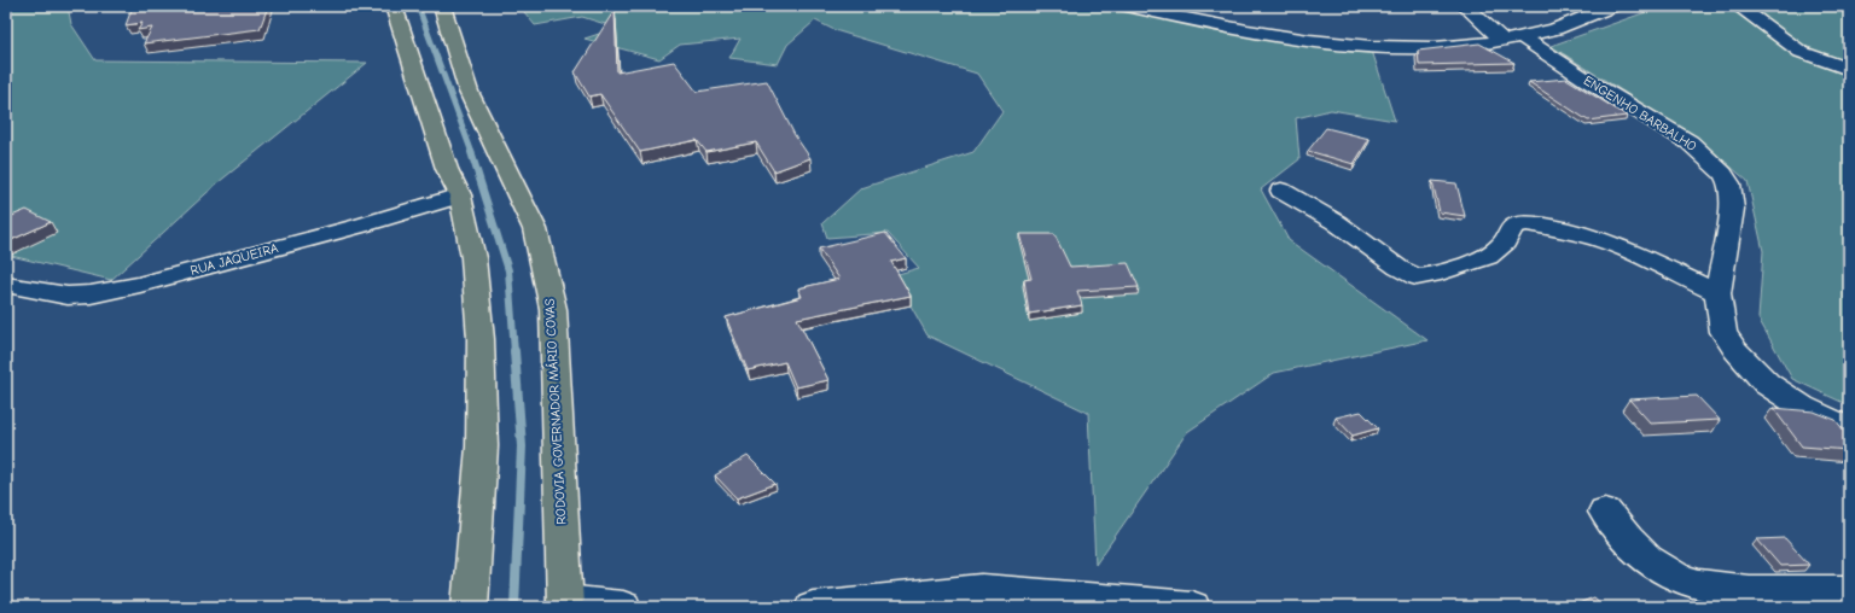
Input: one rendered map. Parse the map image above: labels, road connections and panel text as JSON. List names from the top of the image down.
{
  "streets": {
    "highway": ["RODOVIA GOVERNADOR MÁRIO COVAS"],
    "street": ["ENGENHO BARBALHO", "RUA JAQUEIRA"]
  }
}
